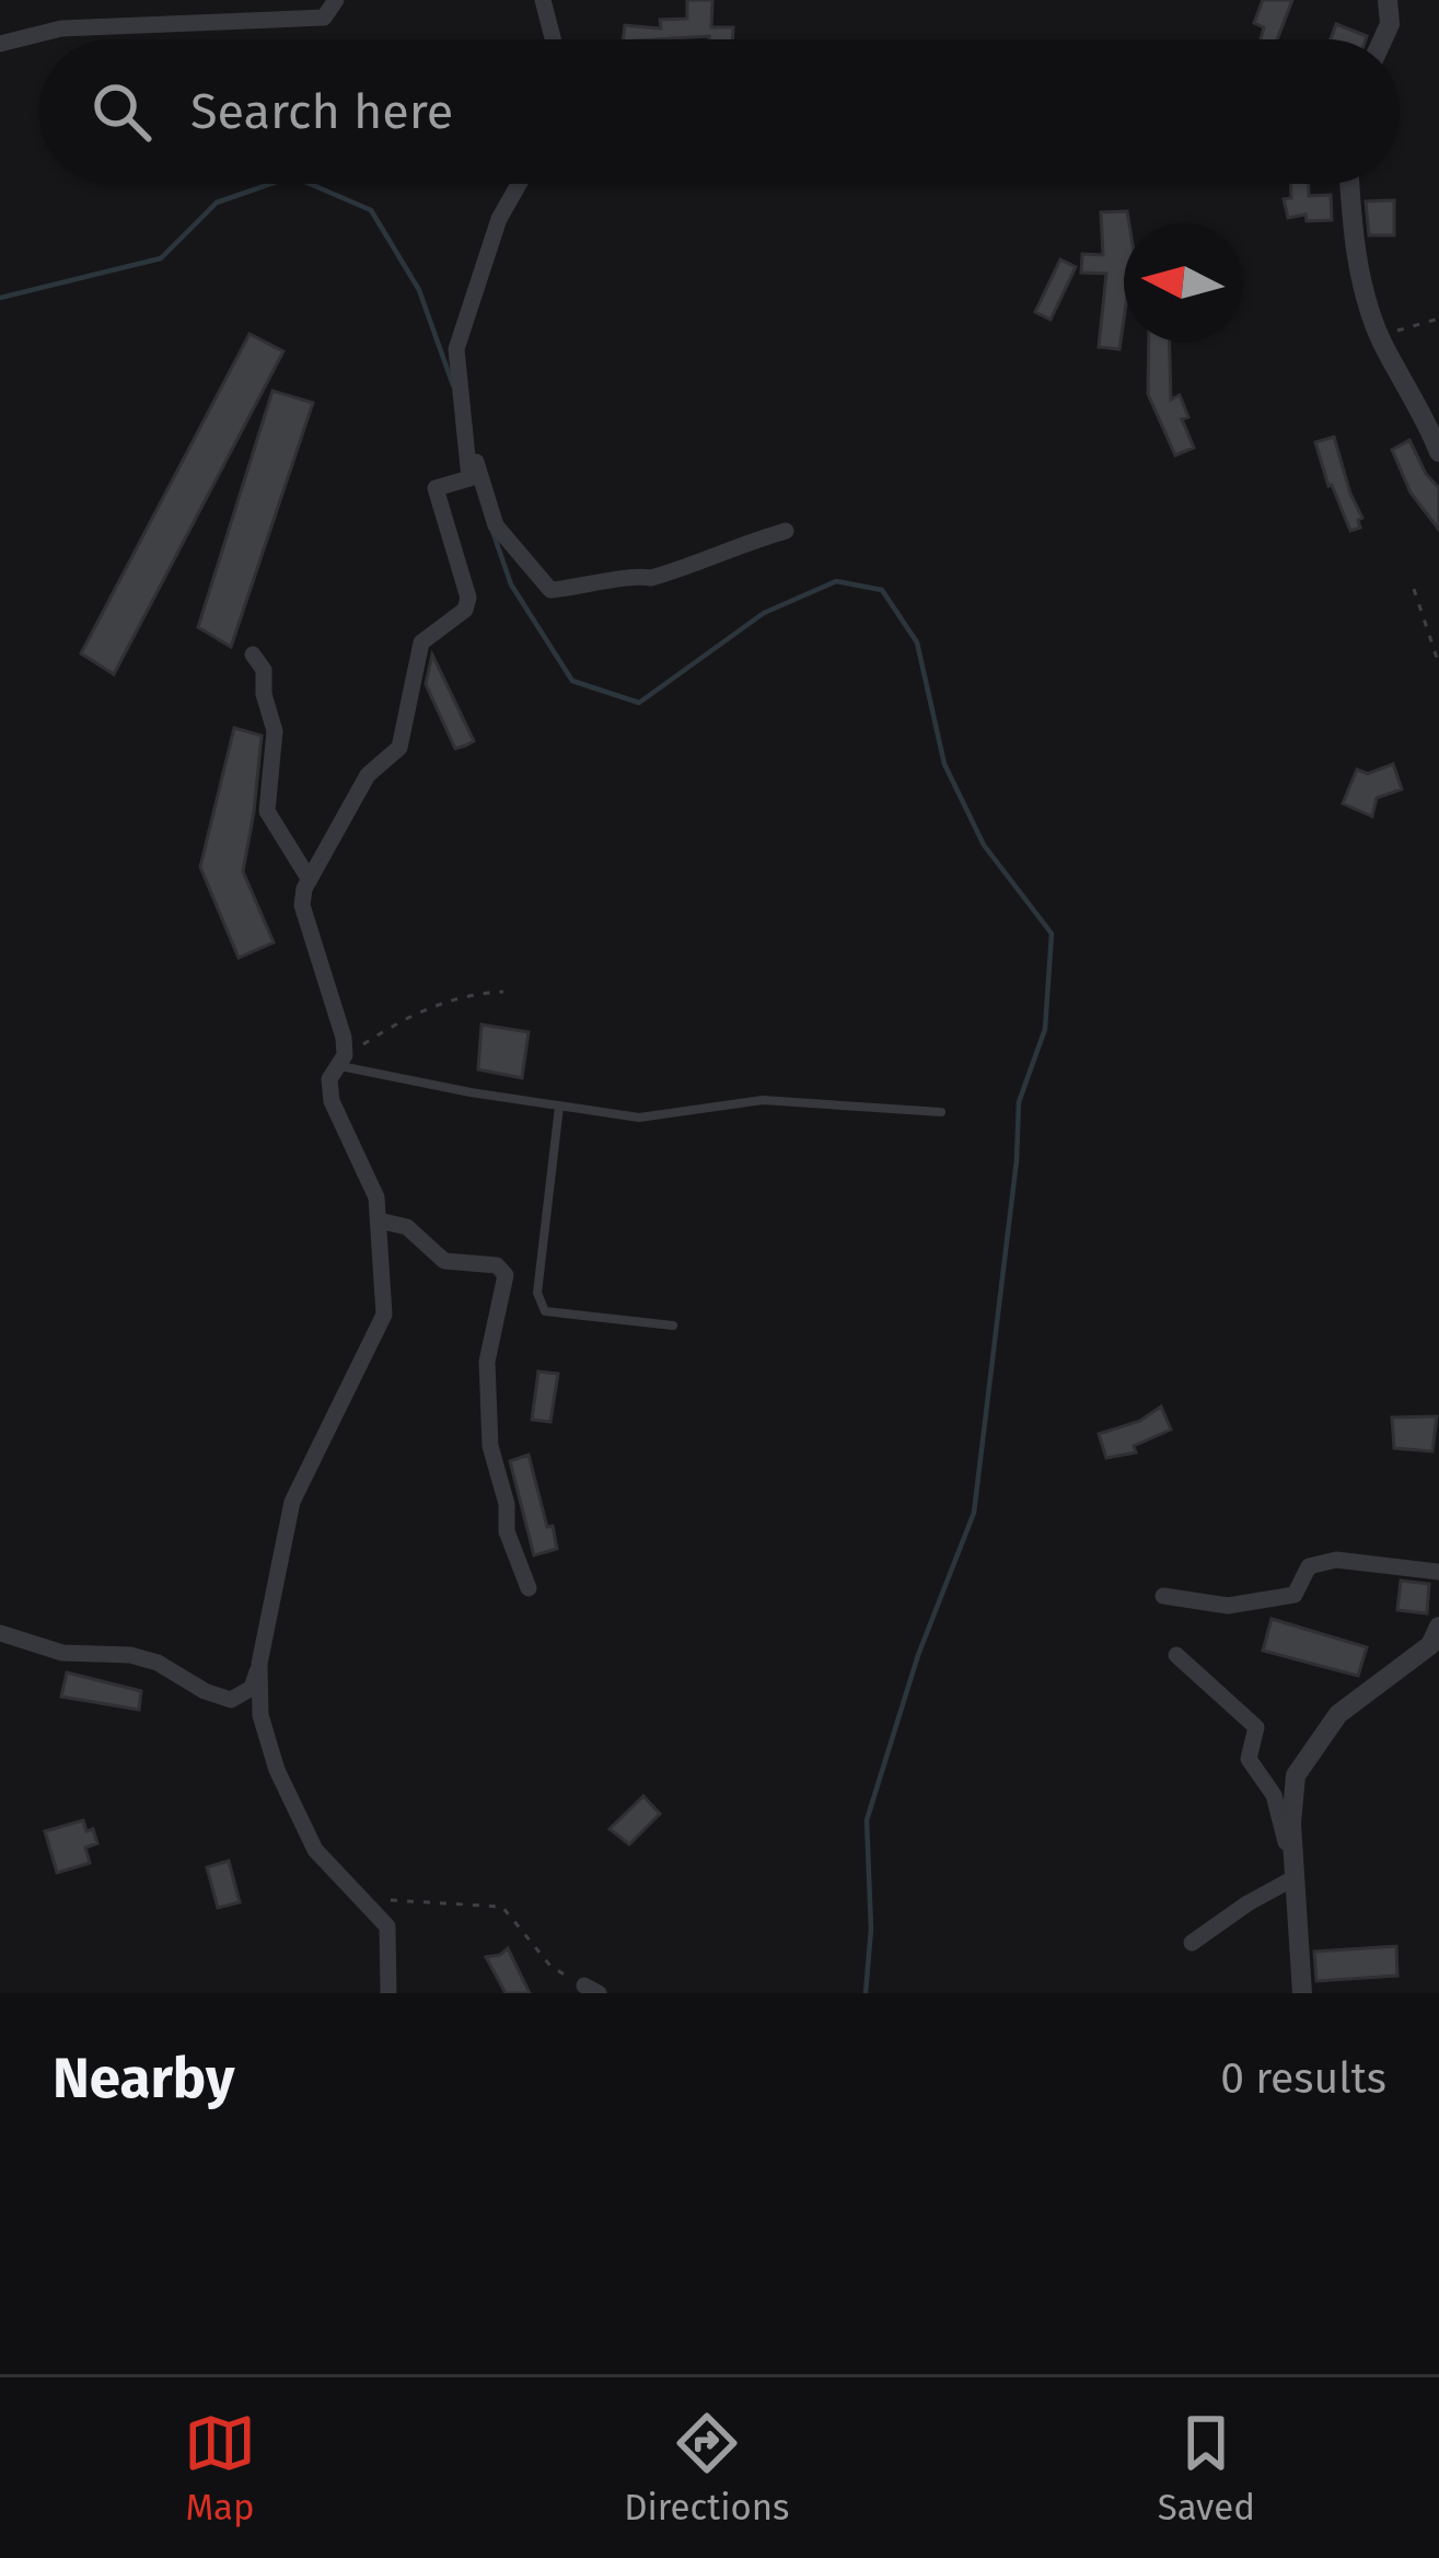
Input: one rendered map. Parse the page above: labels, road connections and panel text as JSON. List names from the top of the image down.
{
  "north": "left",
  "page": {
    "search": "Search here",
    "heading": ["Nearby", "0 results"],
    "nav": ["Map", "Directions", "Saved"]
  }
}
